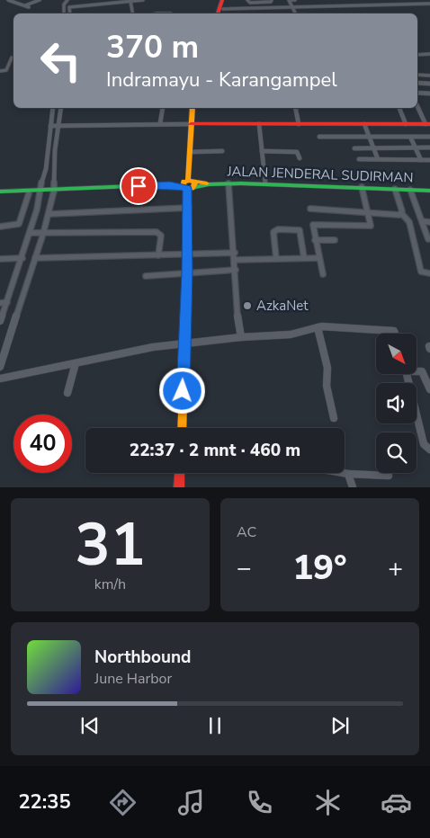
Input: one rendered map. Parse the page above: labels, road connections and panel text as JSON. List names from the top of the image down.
{
  "streets": {
    "street": ["JALAN JENDERAL SUDIRMAN"]
  },
  "places": ["AzkaNet"],
  "north": "bottom right",
  "page": {
    "turn": ["370 m", "Indramayu - Karangampel"],
    "limit": "40",
    "trip": "22:37 · 2 mnt · 460 m",
    "tile": [
      ["31", "km/h"],
      "AC"
    ],
    "heat": ["−", "19°", "+"],
    "song": ["Northbound", "June Harbor"],
    "tabs": "22:35"
  }
}
